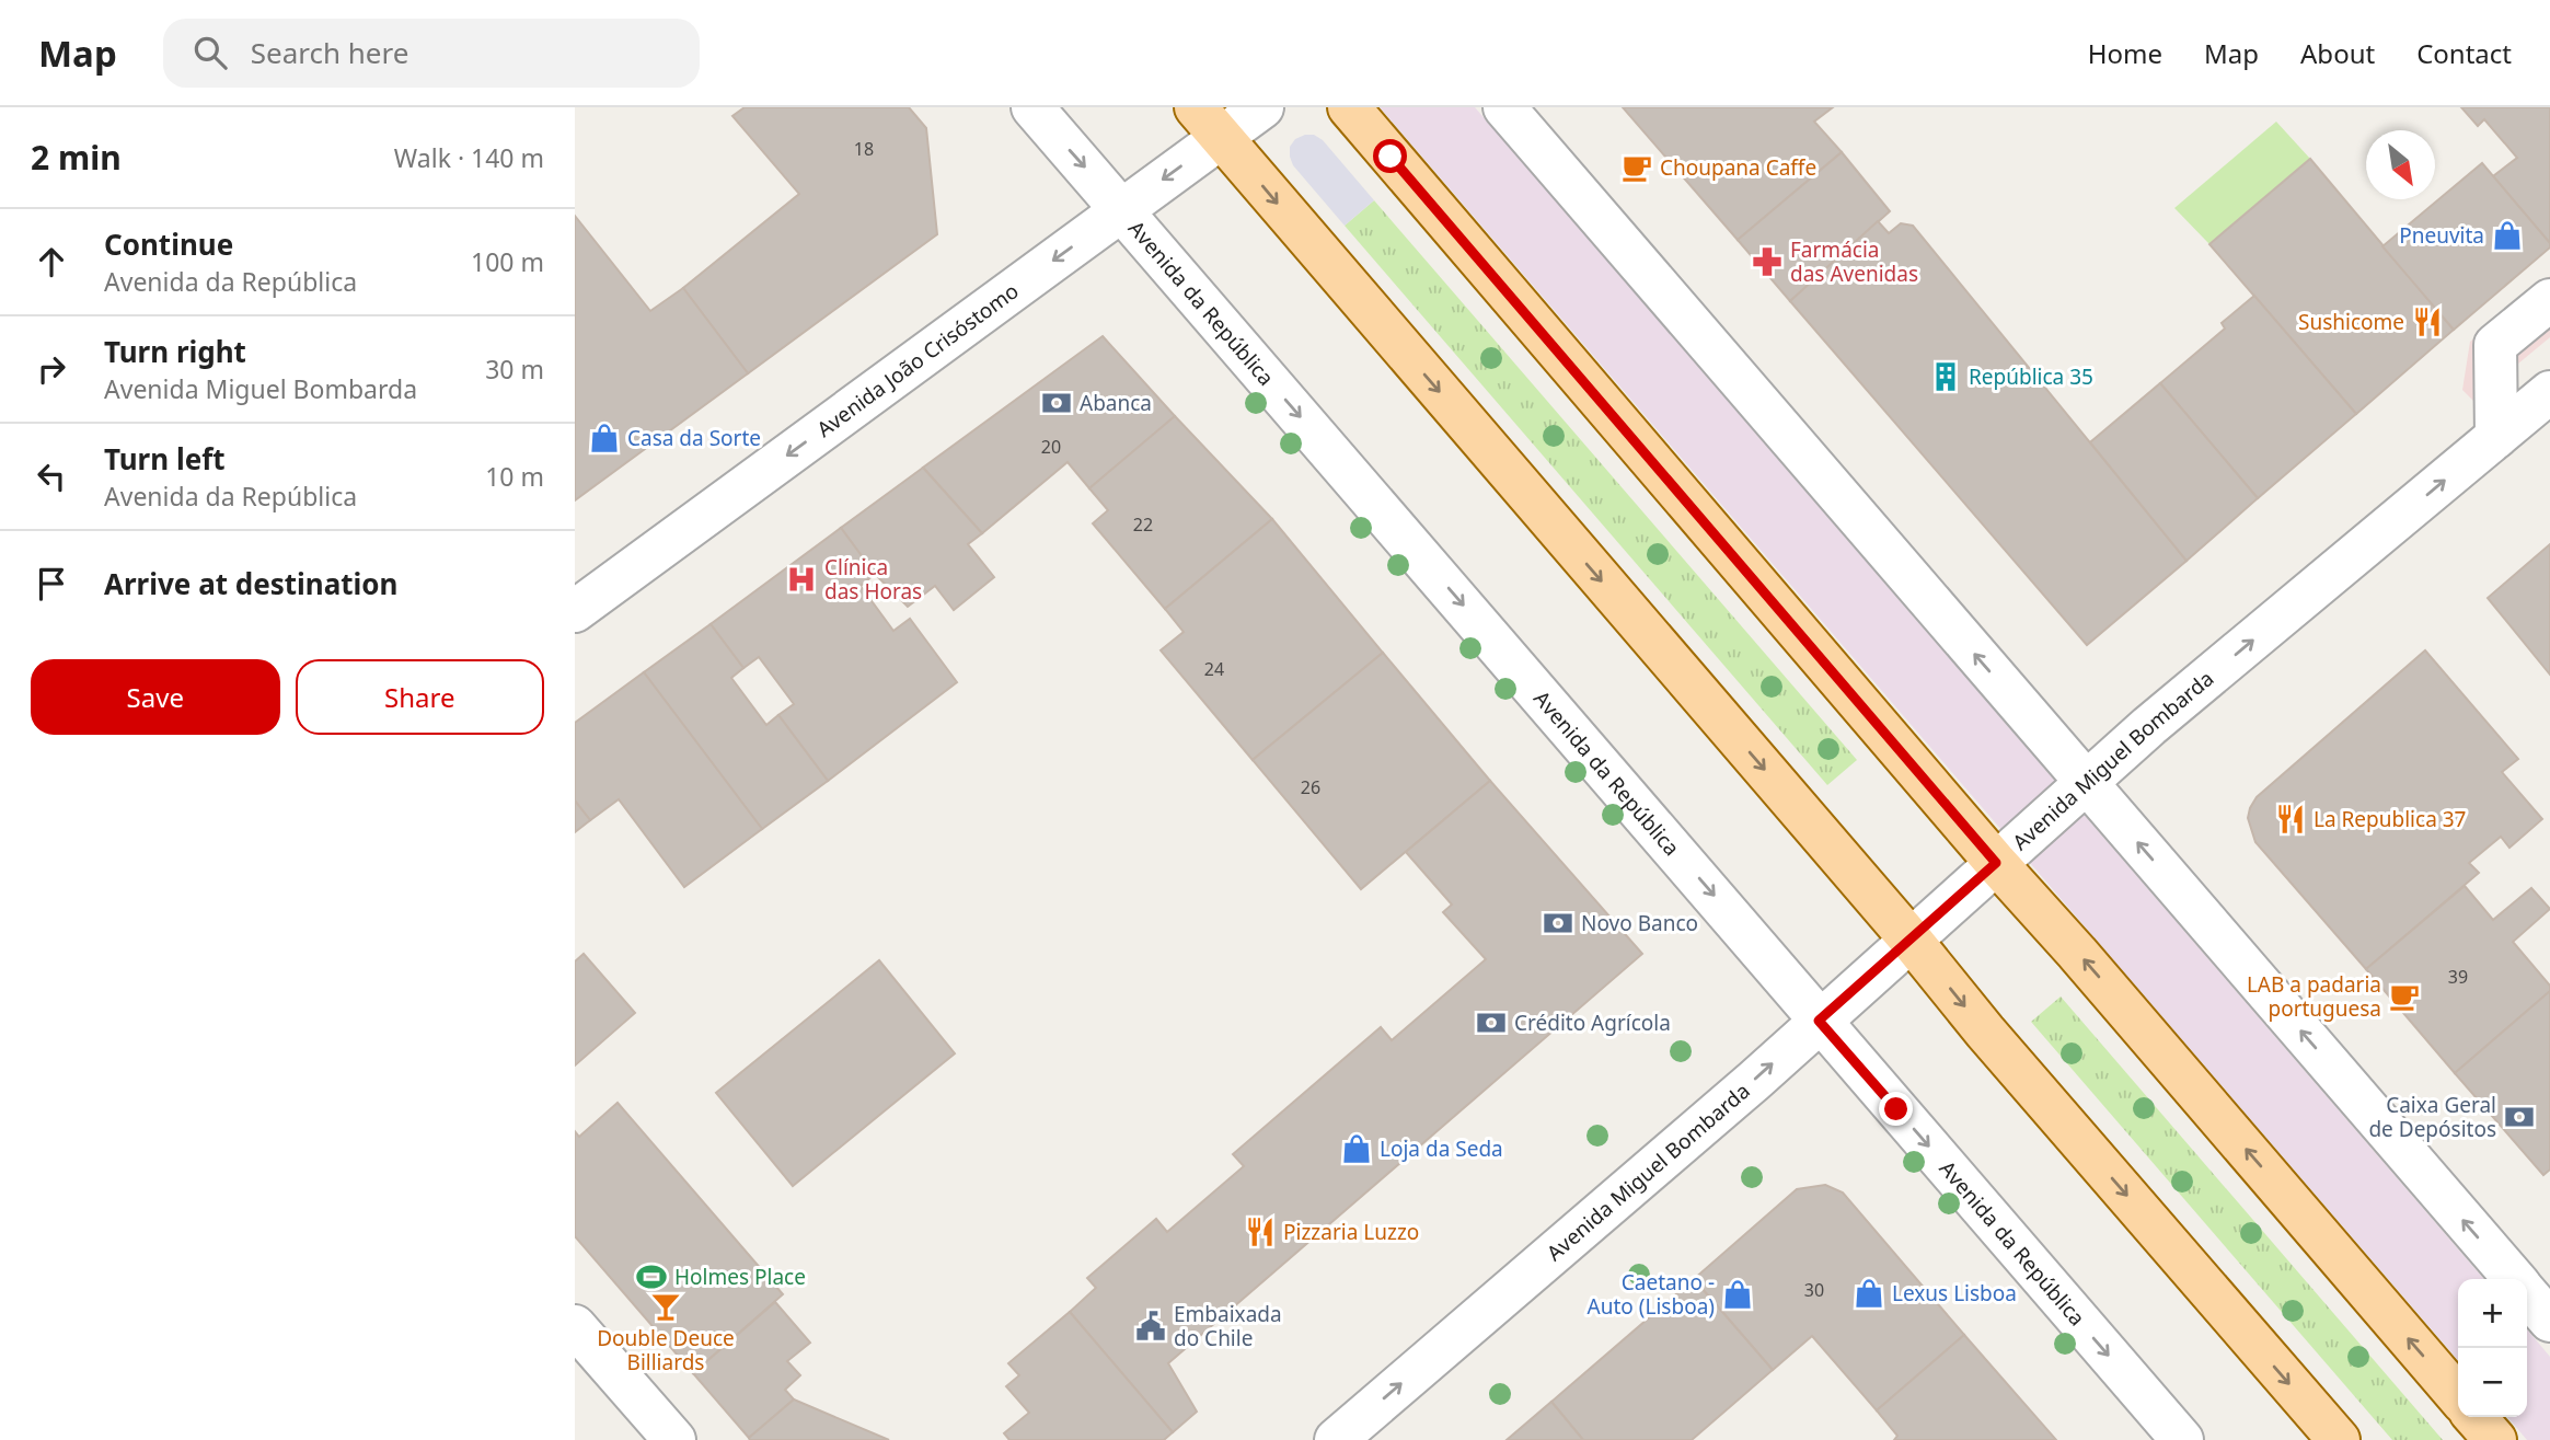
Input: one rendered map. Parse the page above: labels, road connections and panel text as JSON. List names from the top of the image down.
{
  "streets": {
    "street": ["Avenida da República", "Avenida João Crisóstomo", "Avenida Miguel Bombarda"]
  },
  "crossings": [
    ["Avenida da República", "Avenida João Crisóstomo"],
    ["Avenida da República", "Avenida Miguel Bombarda"]
  ],
  "one_way": ["Avenida João Crisóstomo", "Avenida Miguel Bombarda"],
  "places": {
    "cafe": ["Choupana Caffe", "LAB a padaria portuguesa"],
    "shop": [
      "Pneuvita",
      "Casa da Sorte",
      "Loja da Seda",
      "Lexus Lisboa",
      "Caetano - Auto (Lisboa)"
    ],
    "pharmacy": ["Farmácia das Avenidas"],
    "restaurant": ["Sushicome", "La Republica 37", "Pizzaria Luzzo"],
    "building": ["República 35"],
    "bank": [
      "Abanca",
      "Novo Banco",
      "Crédito Agrícola",
      "Caixa Geral de Depósitos"
    ],
    "hospital": ["Clínica das Horas"],
    "sports": ["Holmes Place"],
    "bar": ["Double Deuce Billiards"],
    "public building": ["Embaixada do Chile"]
  },
  "house_numbers": [
    "18",
    "20",
    "22",
    "24",
    "26",
    "39",
    "30"
  ],
  "north": "bottom right",
  "page": {
    "header": "Map",
    "search": "Search here",
    "nav": [
      "Home",
      "Map",
      "About",
      "Contact"
    ],
    "heading": ["2 min", "Walk · 140 m"],
    "list": [
      ["Continue", "Avenida da República", "100 m"],
      ["Turn right", "Avenida Miguel Bombarda", "30 m"],
      ["Turn left", "Avenida da República", "10 m"],
      "Arrive at destination"
    ],
    "buttons": ["Save", "Share"],
    "map_buttons": ["+", "−"]
  }
}
